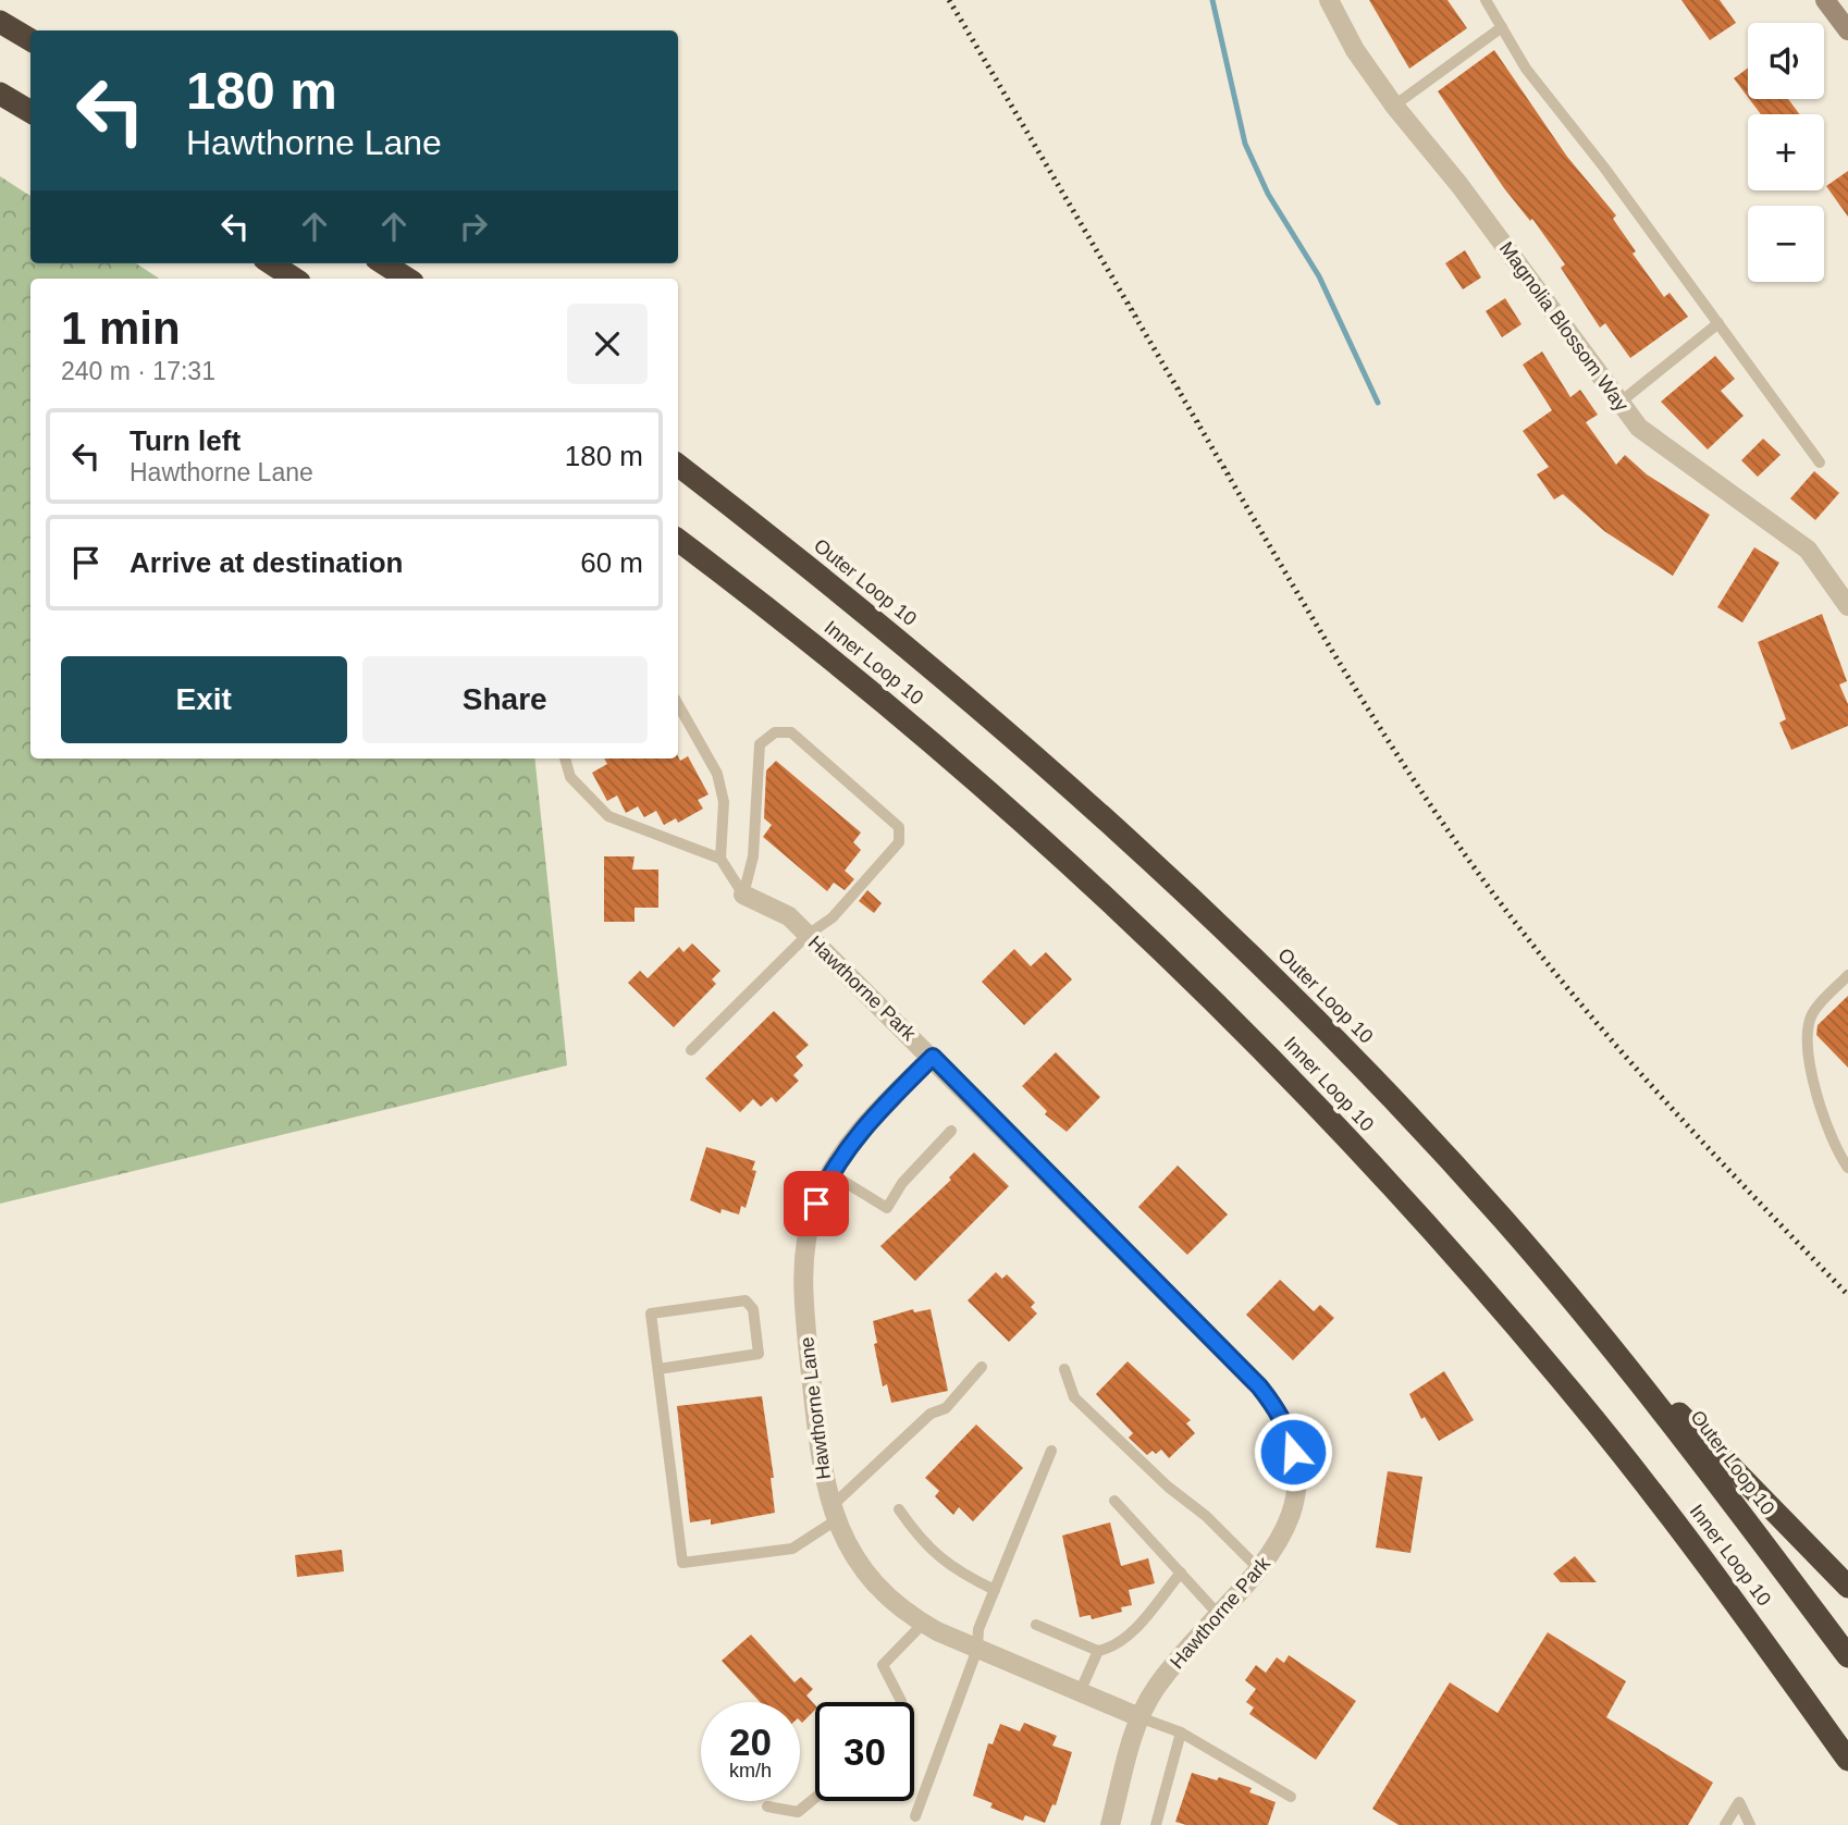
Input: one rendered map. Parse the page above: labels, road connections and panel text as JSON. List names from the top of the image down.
{
  "streets": {
    "highway": ["Outer Loop 10", "Inner Loop 10"],
    "street": ["Magnolia Blossom Way", "Hawthorne Park", "Hawthorne Lane"]
  },
  "crossings": [
    ["Hawthorne Park", "Hawthorne Lane"]
  ],
  "page": {
    "map_buttons": ["+", "−"],
    "turn": ["180 m", "Hawthorne Lane"],
    "heading": ["1 min", "240 m · 17:31"],
    "list": [
      {
        "name": "Turn left",
        "note": "Hawthorne Lane",
        "value": "180 m"
      },
      {
        "name": "Arrive at destination",
        "value": "60 m"
      }
    ],
    "buttons": ["Exit", "Share"],
    "speed": "20 km/h",
    "limit": "30"
  }
}
